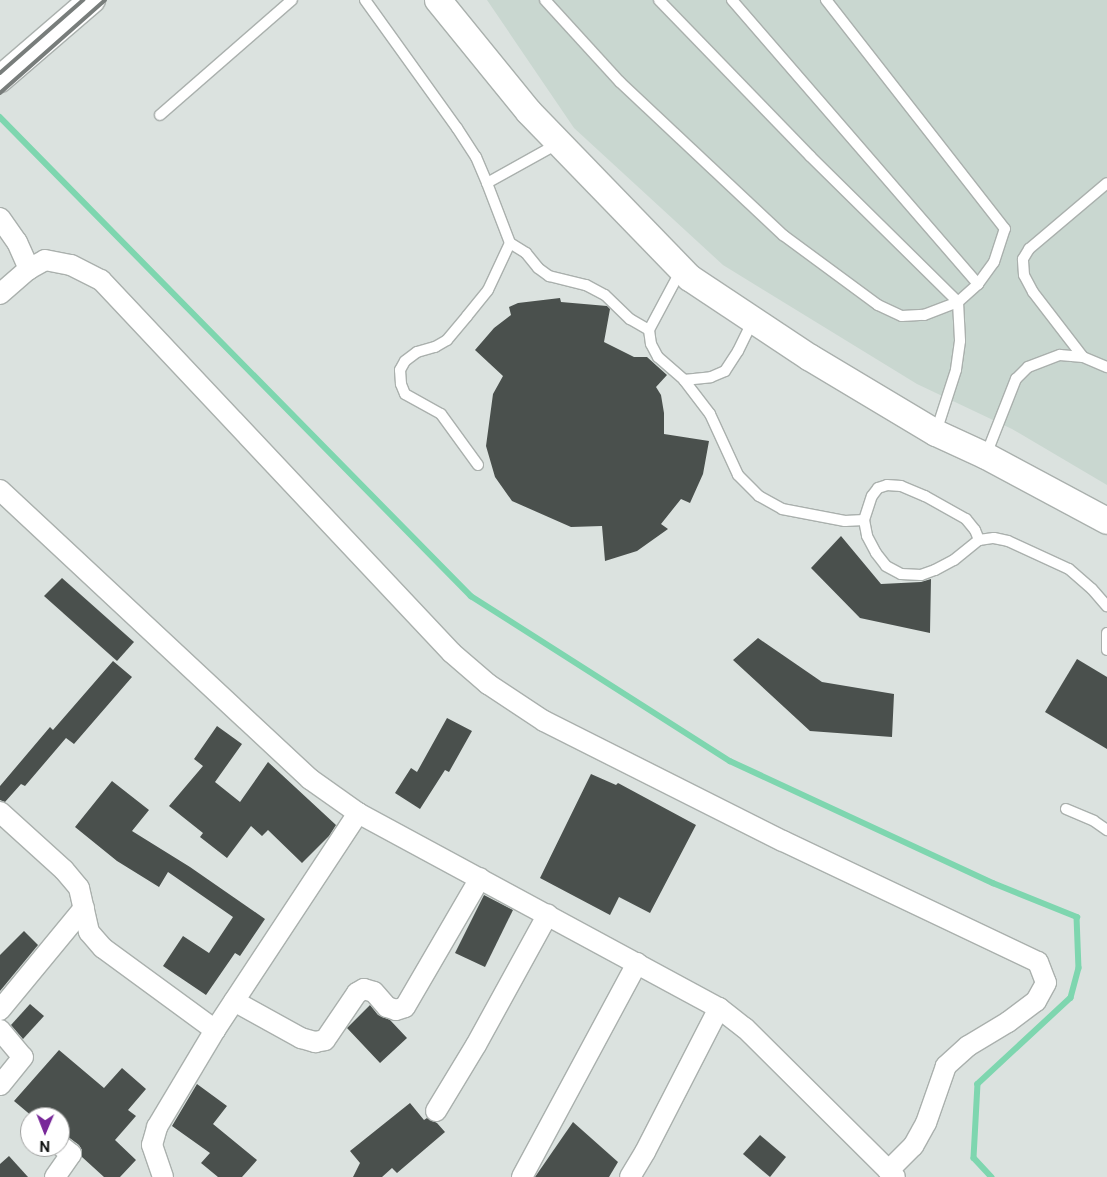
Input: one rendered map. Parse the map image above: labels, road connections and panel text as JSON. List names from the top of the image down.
{
  "north": "bottom"
}
